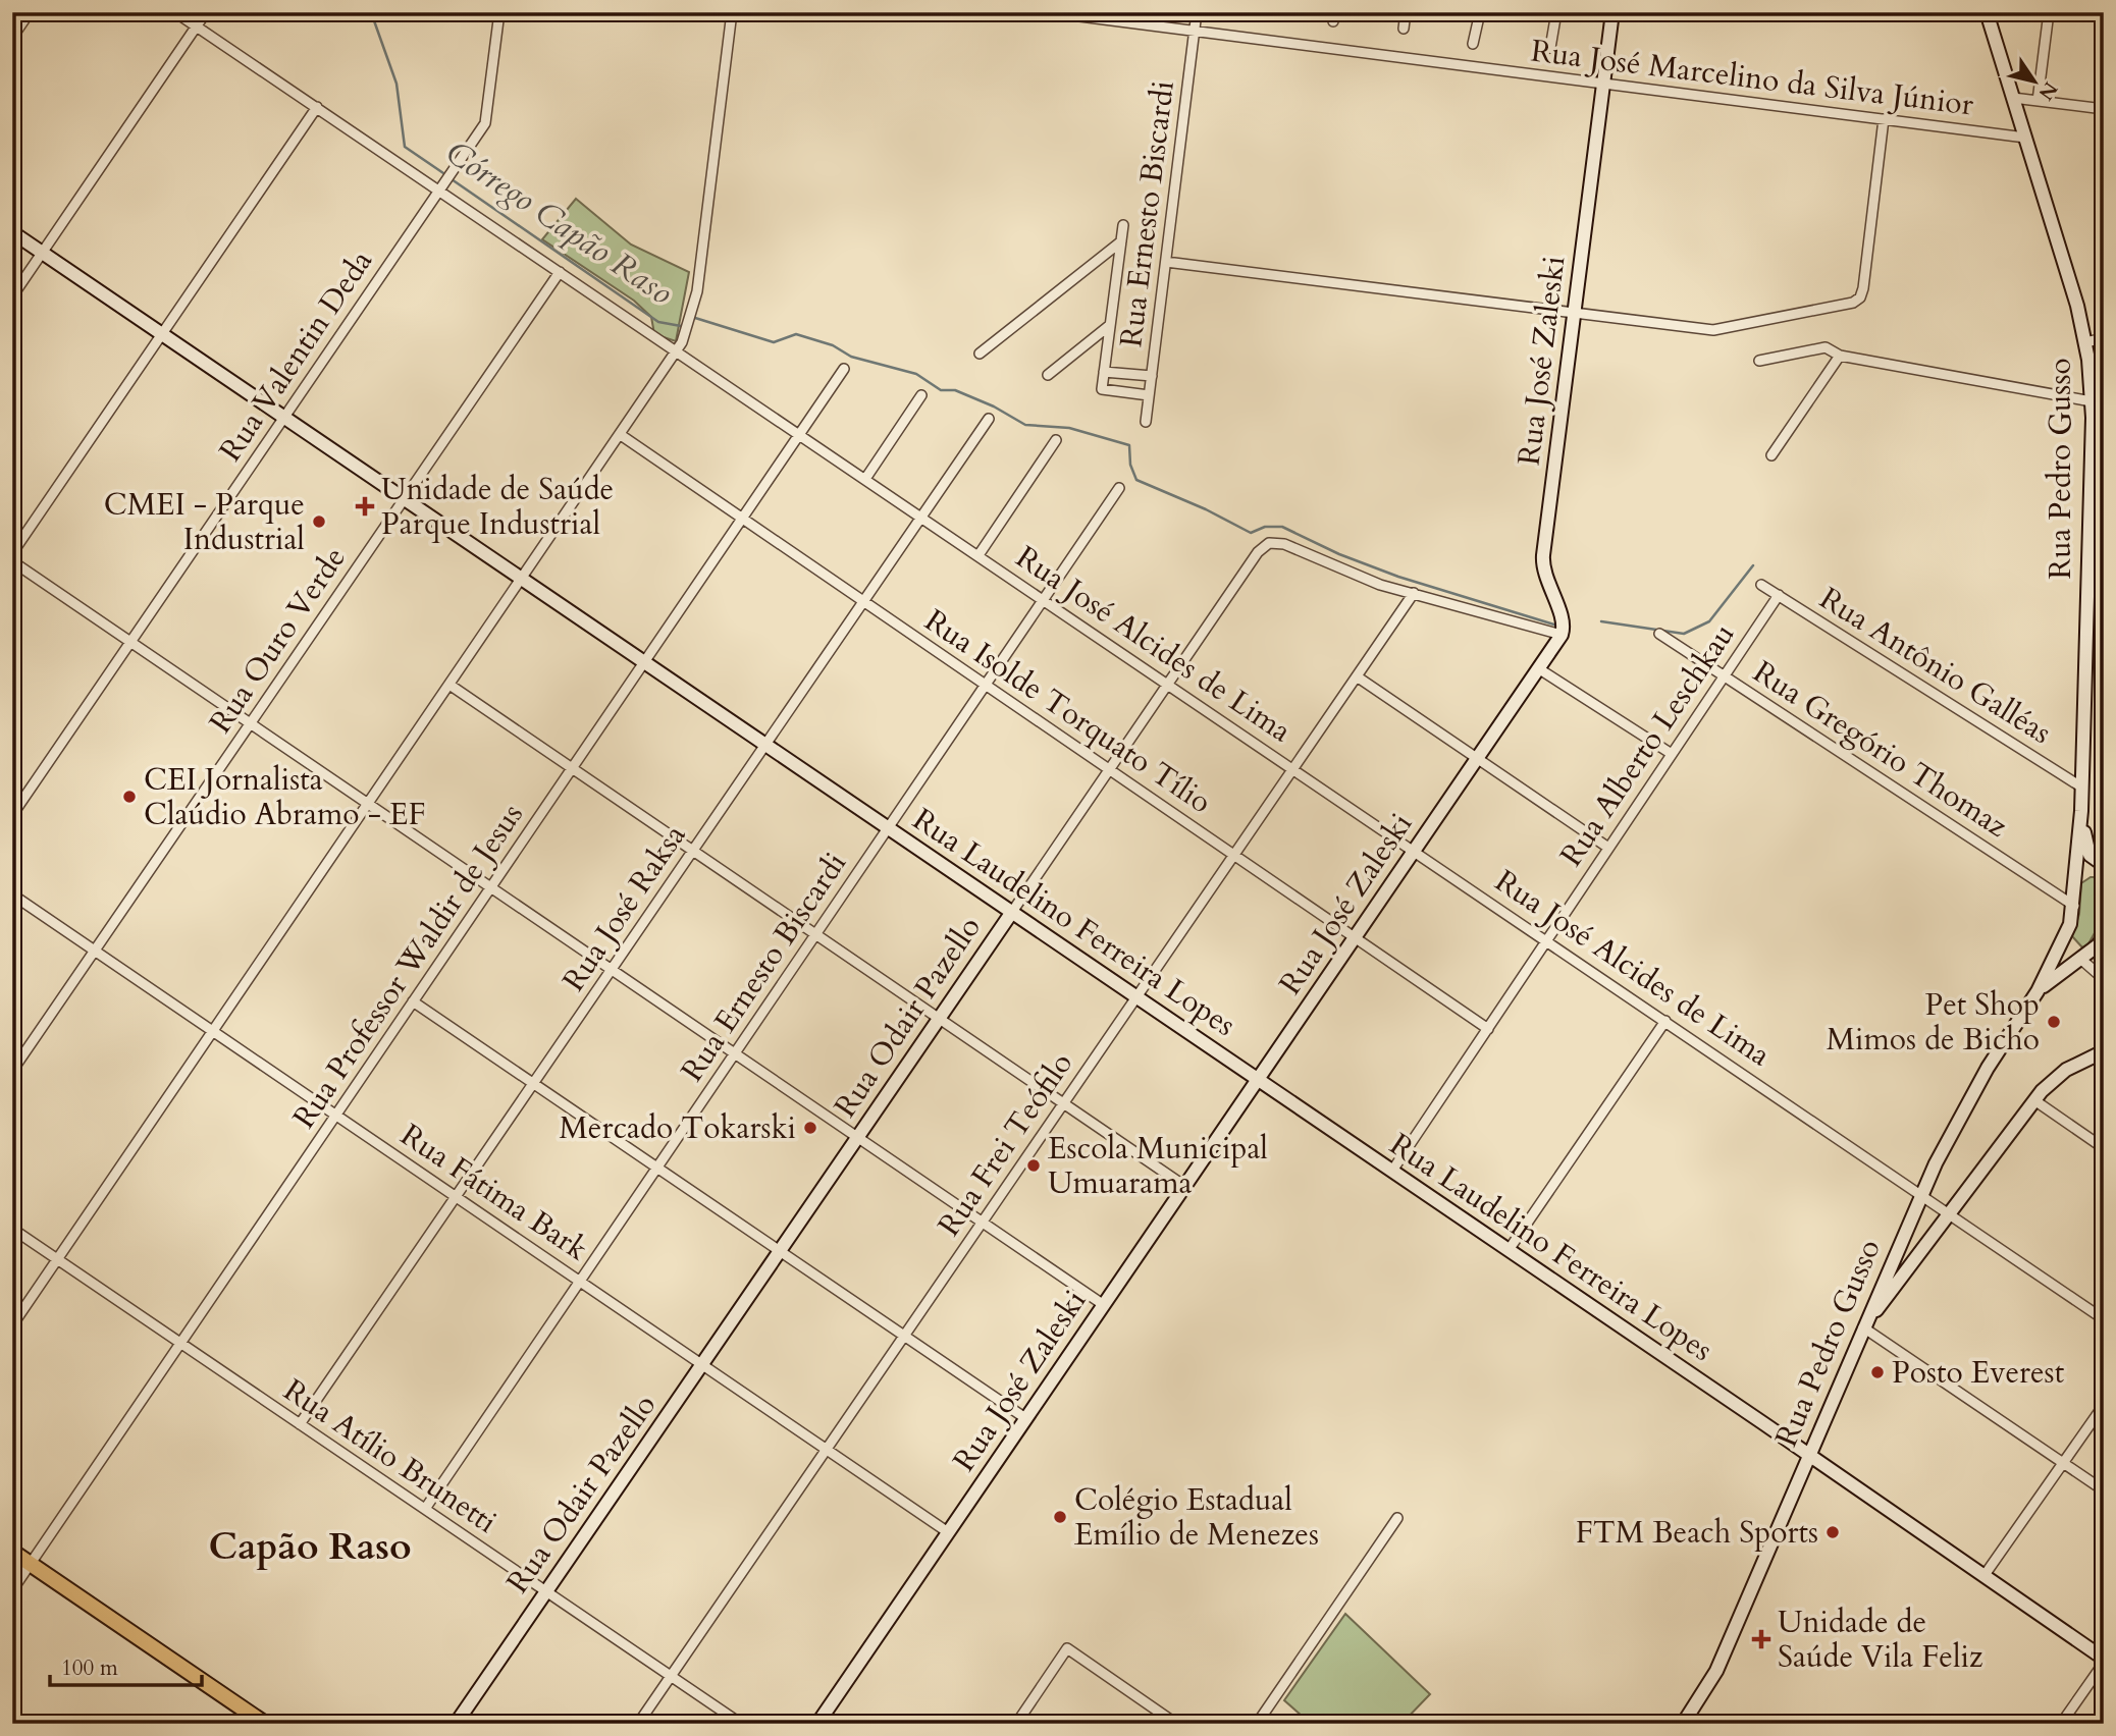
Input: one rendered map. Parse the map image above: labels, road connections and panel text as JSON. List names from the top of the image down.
{
  "streets": {
    "street": [
      "Rua José Marcelino da Silva Júnior",
      "Rua Ernesto Biscardi",
      "Rua Valentin Deda",
      "Rua José Zaleski",
      "Rua Pedro Gusso",
      "Rua Ouro Verde",
      "Rua José Alcides de Lima",
      "Rua Antônio Galléas",
      "Rua Isolde Torquato Tílio",
      "Rua Alberto Leschkau",
      "Rua Gregório Thomaz",
      "Rua José Raksa",
      "Rua Laudelino Ferreira Lopes",
      "Rua Professor Waldir de Jesus",
      "Rua Odair Pazello",
      "Rua Frei Teófilo",
      "Rua Fátima Bark",
      "Rua Atílio Brunetti"
    ]
  },
  "crossings": [
    ["Rua José Marcelino da Silva Júnior", "Rua Ernesto Biscardi"],
    ["Rua José Marcelino da Silva Júnior", "Rua José Zaleski"],
    ["Rua José Marcelino da Silva Júnior", "Rua Pedro Gusso"],
    ["Rua Ernesto Biscardi", "Rua José Alcides de Lima"],
    ["Rua Ernesto Biscardi", "Rua Isolde Torquato Tílio"],
    ["Rua Ernesto Biscardi", "Rua Laudelino Ferreira Lopes"],
    ["Rua Ernesto Biscardi", "Rua Fátima Bark"],
    ["Rua Ernesto Biscardi", "Rua Atílio Brunetti"],
    ["Rua Valentin Deda", "Rua José Alcides de Lima"],
    ["Rua Valentin Deda", "Rua Laudelino Ferreira Lopes"],
    ["Rua José Zaleski", "Rua José Alcides de Lima"],
    ["Rua José Zaleski", "Rua Isolde Torquato Tílio"],
    ["Rua José Zaleski", "Rua Laudelino Ferreira Lopes"],
    ["Rua José Zaleski", "Rua Fátima Bark"],
    ["Rua Pedro Gusso", "Rua José Alcides de Lima"],
    ["Rua Pedro Gusso", "Rua Antônio Galléas"],
    ["Rua Pedro Gusso", "Rua Gregório Thomaz"],
    ["Rua Pedro Gusso", "Rua Laudelino Ferreira Lopes"],
    ["Rua Ouro Verde", "Rua José Alcides de Lima"],
    ["Rua Ouro Verde", "Rua Laudelino Ferreira Lopes"],
    ["Rua Ouro Verde", "Rua Fátima Bark"],
    ["Rua José Alcides de Lima", "Rua Alberto Leschkau"],
    ["Rua José Alcides de Lima", "Rua José Raksa"],
    ["Rua José Alcides de Lima", "Rua Professor Waldir de Jesus"],
    ["Rua José Alcides de Lima", "Rua Odair Pazello"],
    ["Rua José Alcides de Lima", "Rua Frei Teófilo"],
    ["Rua Antônio Galléas", "Rua Alberto Leschkau"],
    ["Rua Isolde Torquato Tílio", "Rua Alberto Leschkau"],
    ["Rua Isolde Torquato Tílio", "Rua José Raksa"],
    ["Rua Isolde Torquato Tílio", "Rua Professor Waldir de Jesus"],
    ["Rua Isolde Torquato Tílio", "Rua Odair Pazello"],
    ["Rua Isolde Torquato Tílio", "Rua Frei Teófilo"],
    ["Rua Alberto Leschkau", "Rua Gregório Thomaz"],
    ["Rua Alberto Leschkau", "Rua Laudelino Ferreira Lopes"],
    ["Rua José Raksa", "Rua Laudelino Ferreira Lopes"],
    ["Rua José Raksa", "Rua Fátima Bark"],
    ["Rua José Raksa", "Rua Atílio Brunetti"],
    ["Rua Laudelino Ferreira Lopes", "Rua Professor Waldir de Jesus"],
    ["Rua Laudelino Ferreira Lopes", "Rua Odair Pazello"],
    ["Rua Laudelino Ferreira Lopes", "Rua Frei Teófilo"],
    ["Rua Professor Waldir de Jesus", "Rua Fátima Bark"],
    ["Rua Professor Waldir de Jesus", "Rua Atílio Brunetti"],
    ["Rua Odair Pazello", "Rua Frei Teófilo"],
    ["Rua Odair Pazello", "Rua Fátima Bark"],
    ["Rua Odair Pazello", "Rua Atílio Brunetti"],
    ["Rua Frei Teófilo", "Rua Fátima Bark"],
    ["Rua Frei Teófilo", "Rua Atílio Brunetti"]
  ],
  "districts": ["Capão Raso"],
  "water": ["Córrego Capão Raso"],
  "places": {
    "health": ["Unidade de Saúde Parque Industrial", "Unidade de Saúde Vila Feliz"],
    "other": [
      "CMEI - Parque Industrial",
      "CEI Jornalista Claúdio Abramo - EF",
      "Pet Shop Mimos de Bicho",
      "Mercado Tokarski",
      "Escola Municipal Umuarama",
      "Posto Everest",
      "Colégio Estadual Emílio de Menezes",
      "FTM Beach Sports"
    ]
  },
  "scale_bar": "100 m",
  "north": "bottom right"
}
